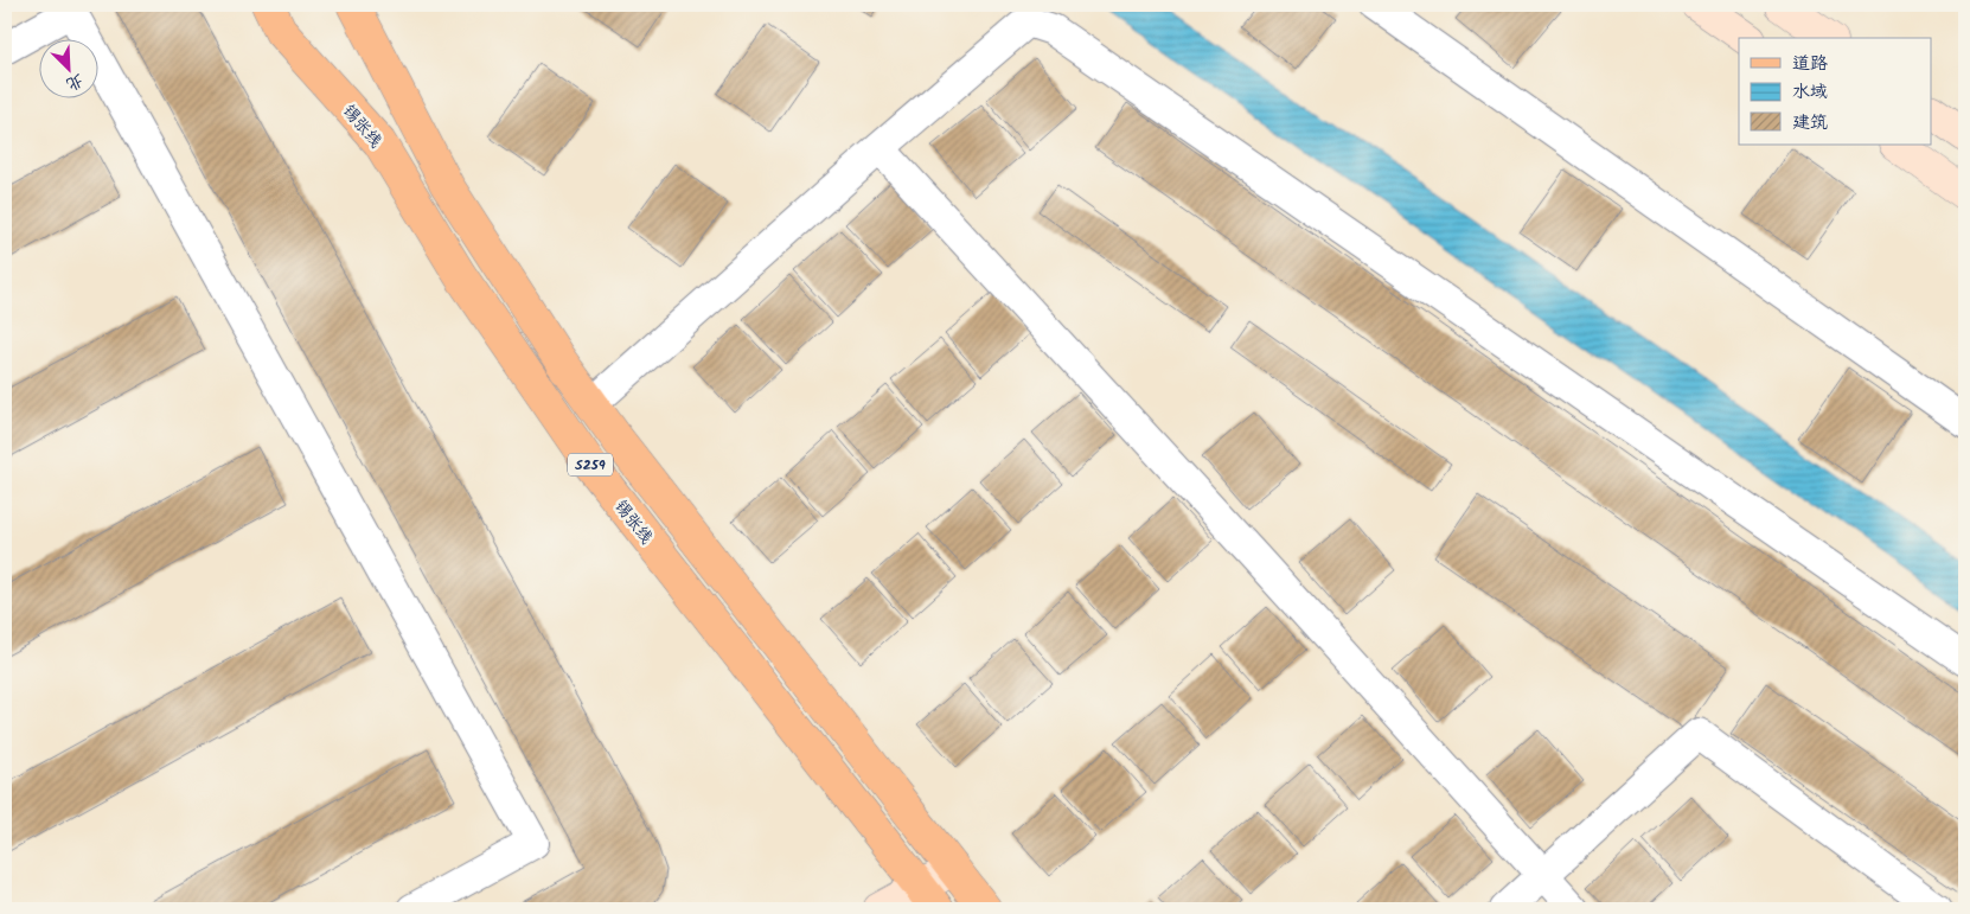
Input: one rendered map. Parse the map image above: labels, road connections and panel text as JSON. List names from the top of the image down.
{
  "streets": {
    "main road": ["锡张线", "S259"]
  },
  "legend": ["道路", "水域", "建筑"],
  "north": "bottom right"
}
